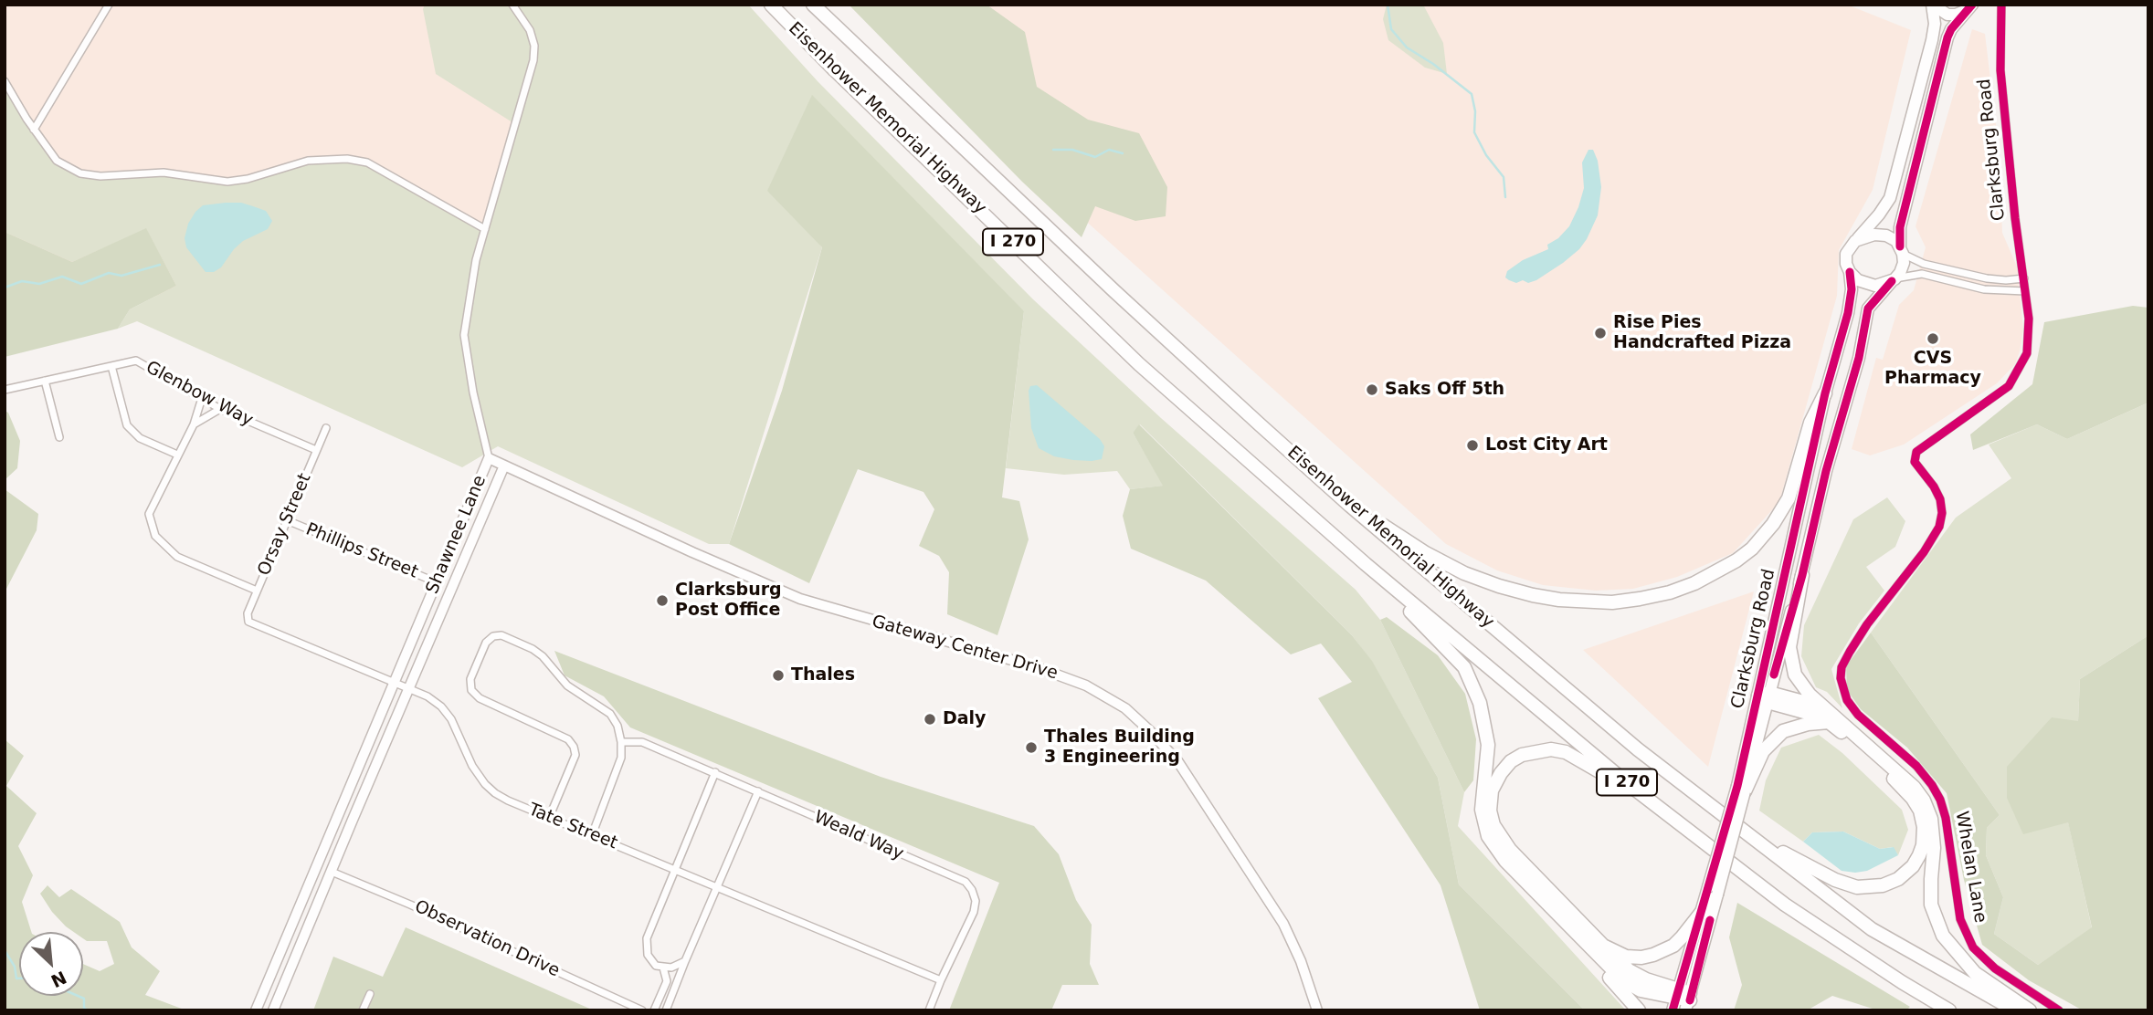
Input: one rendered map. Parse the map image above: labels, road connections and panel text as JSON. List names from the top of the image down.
{
  "streets": {
    "highway": ["Eisenhower Memorial Highway", "I 270"],
    "main road": ["Clarksburg Road"],
    "street": [
      "Glenbow Way",
      "Orsay Street",
      "Shawnee Lane",
      "Phillips Street",
      "Gateway Center Drive",
      "Tate Street",
      "Weald Way",
      "Whelan Lane",
      "Observation Drive"
    ]
  },
  "crossings": [
    ["Clarksburg Road", "Whelan Lane"],
    ["Glenbow Way", "Orsay Street"],
    ["Orsay Street", "Phillips Street"],
    ["Orsay Street", "Tate Street"],
    ["Shawnee Lane", "Phillips Street"],
    ["Shawnee Lane", "Gateway Center Drive"],
    ["Shawnee Lane", "Tate Street"],
    ["Shawnee Lane", "Observation Drive"],
    ["Tate Street", "Weald Way"]
  ],
  "places": [
    "Rise Pies Handcrafted Pizza",
    "CVS Pharmacy",
    "Saks Off 5th",
    "Lost City Art",
    "Clarksburg Post Office",
    "Thales",
    "Daly",
    "Thales Building 3 Engineering"
  ],
  "north": "bottom right"
}
